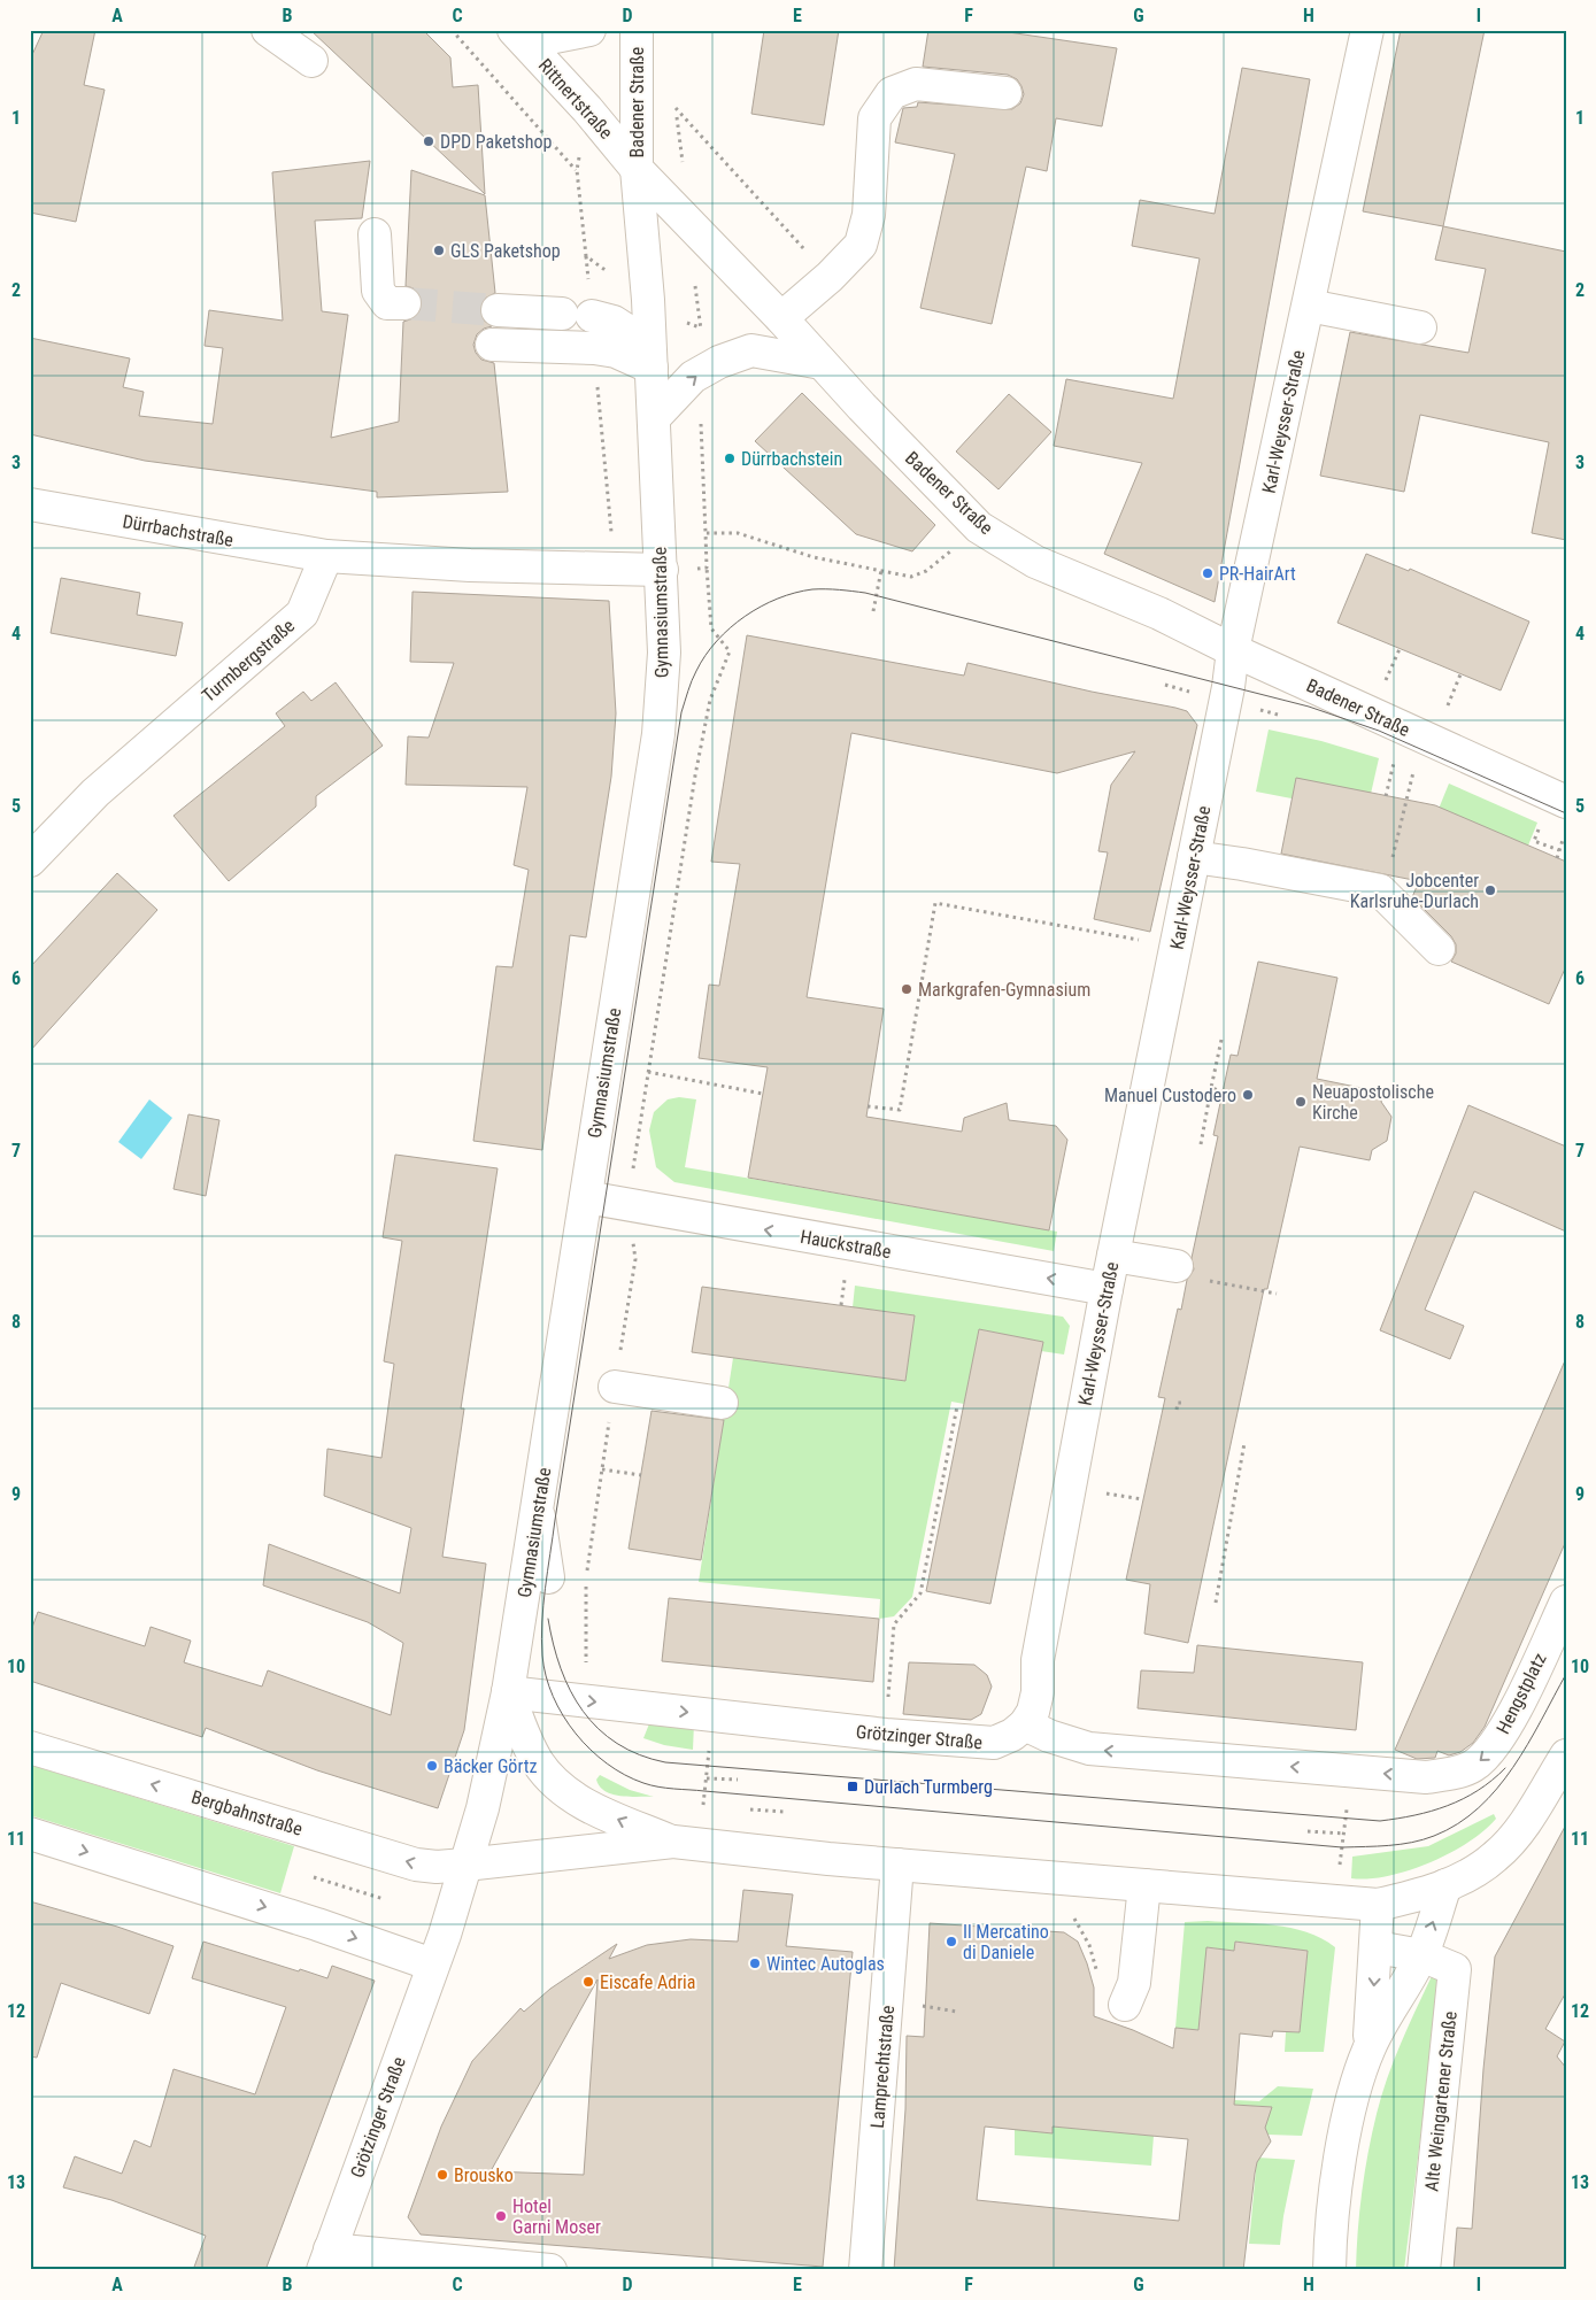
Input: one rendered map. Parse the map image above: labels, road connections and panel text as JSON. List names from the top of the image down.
{
  "streets": {
    "street": [
      "Rittnertstraße",
      "Badener Straße",
      "Karl-Weysser-Straße",
      "Dürrbachstraße",
      "Gymnasiumstraße",
      "Turmbergstraße",
      "Hauckstraße",
      "Hengstplatz",
      "Grötzinger Straße",
      "Bergbahnstraße",
      "Lamprechtstraße",
      "Alte Weingartener Straße"
    ]
  },
  "crossings": [
    ["Rittnertstraße", "Badener Straße"],
    ["Rittnertstraße", "Gymnasiumstraße"],
    ["Badener Straße", "Karl-Weysser-Straße"],
    ["Badener Straße", "Gymnasiumstraße"],
    ["Karl-Weysser-Straße", "Hauckstraße"],
    ["Karl-Weysser-Straße", "Grötzinger Straße"],
    ["Dürrbachstraße", "Turmbergstraße"],
    ["Gymnasiumstraße", "Hauckstraße"],
    ["Gymnasiumstraße", "Grötzinger Straße"],
    ["Gymnasiumstraße", "Bergbahnstraße"]
  ],
  "one_way": ["Hauckstraße"],
  "places": {
    "other": [
      "DPD Paketshop",
      "GLS Paketshop",
      "Dürrbachstein",
      "PR-HairArt",
      "Jobcenter Karlsruhe-Durlach",
      "Markgrafen-Gymnasium",
      "Manuel Custodero",
      "Neuapostolische Kirche",
      "Bäcker Görtz",
      "Il Mercatino di Daniele",
      "Wintec Autoglas",
      "Eiscafe Adria",
      "Brousko",
      "Hotel Garni Moser"
    ],
    "transit": ["Durlach Turmberg"]
  },
  "grid": {
    "columns": [
      "A",
      "B",
      "C",
      "D",
      "E",
      "F",
      "G",
      "H",
      "I"
    ],
    "rows": [
      "1",
      "2",
      "3",
      "4",
      "5",
      "6",
      "7",
      "8",
      "9",
      "10",
      "11",
      "12",
      "13"
    ]
  }
}
